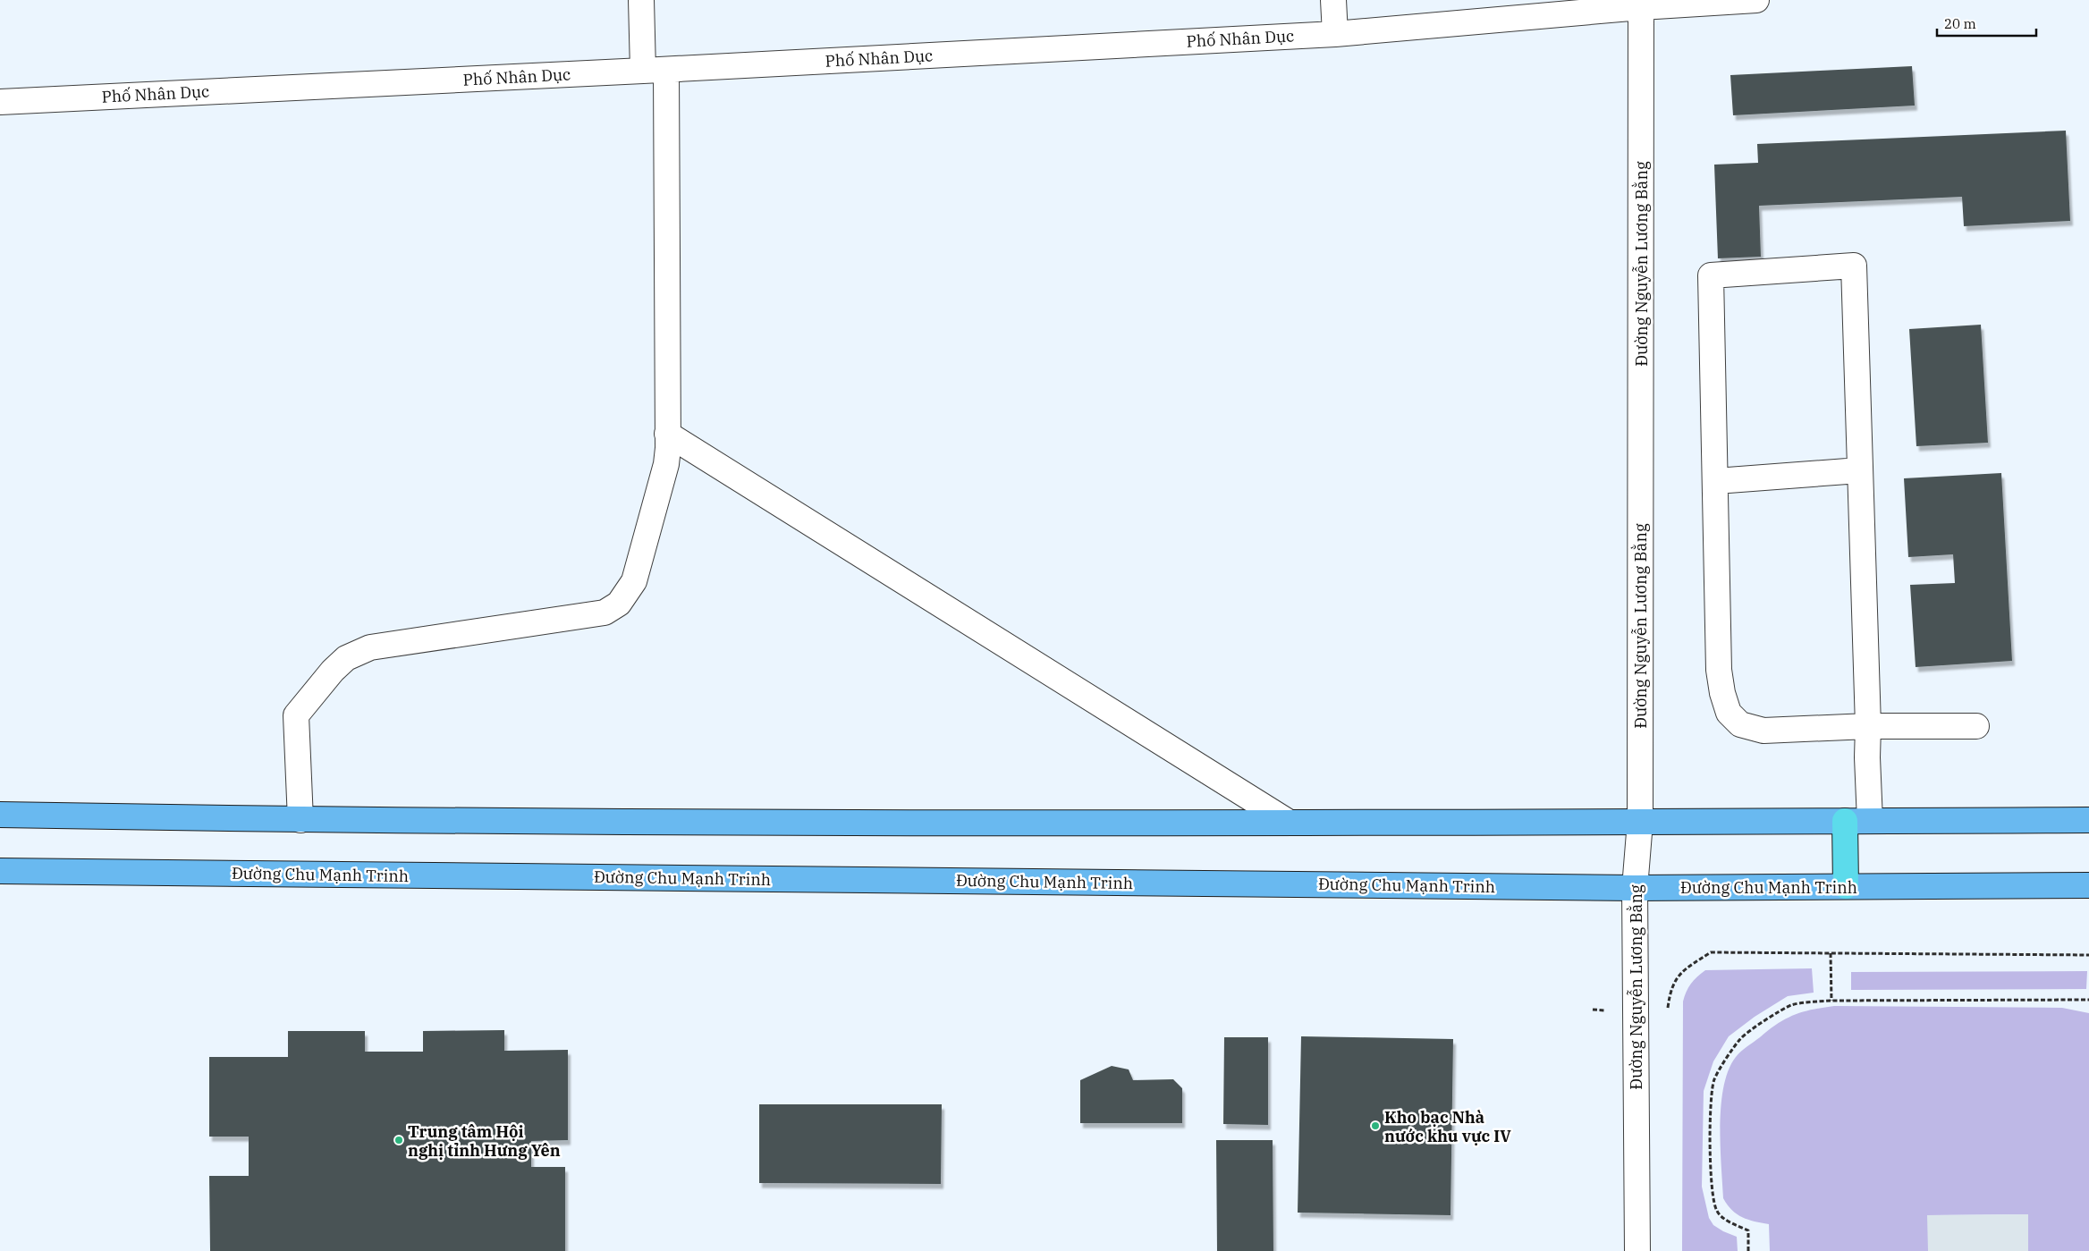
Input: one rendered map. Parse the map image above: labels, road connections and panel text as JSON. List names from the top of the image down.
{
  "streets": {
    "main road": ["Đường Chu Mạnh Trinh"],
    "street": ["Phố Nhân Dục", "Đường Nguyễn Lương Bằng"]
  },
  "crossings": [
    ["Phố Nhân Dục", "Đường Nguyễn Lương Bằng"],
    ["Đường Nguyễn Lương Bằng", "Đường Chu Mạnh Trinh"]
  ],
  "places": ["Kho bạc Nhà nước khu vực IV", "Trung tâm Hội nghị tỉnh Hưng Yên"],
  "scale_bar": "20 m"
}
